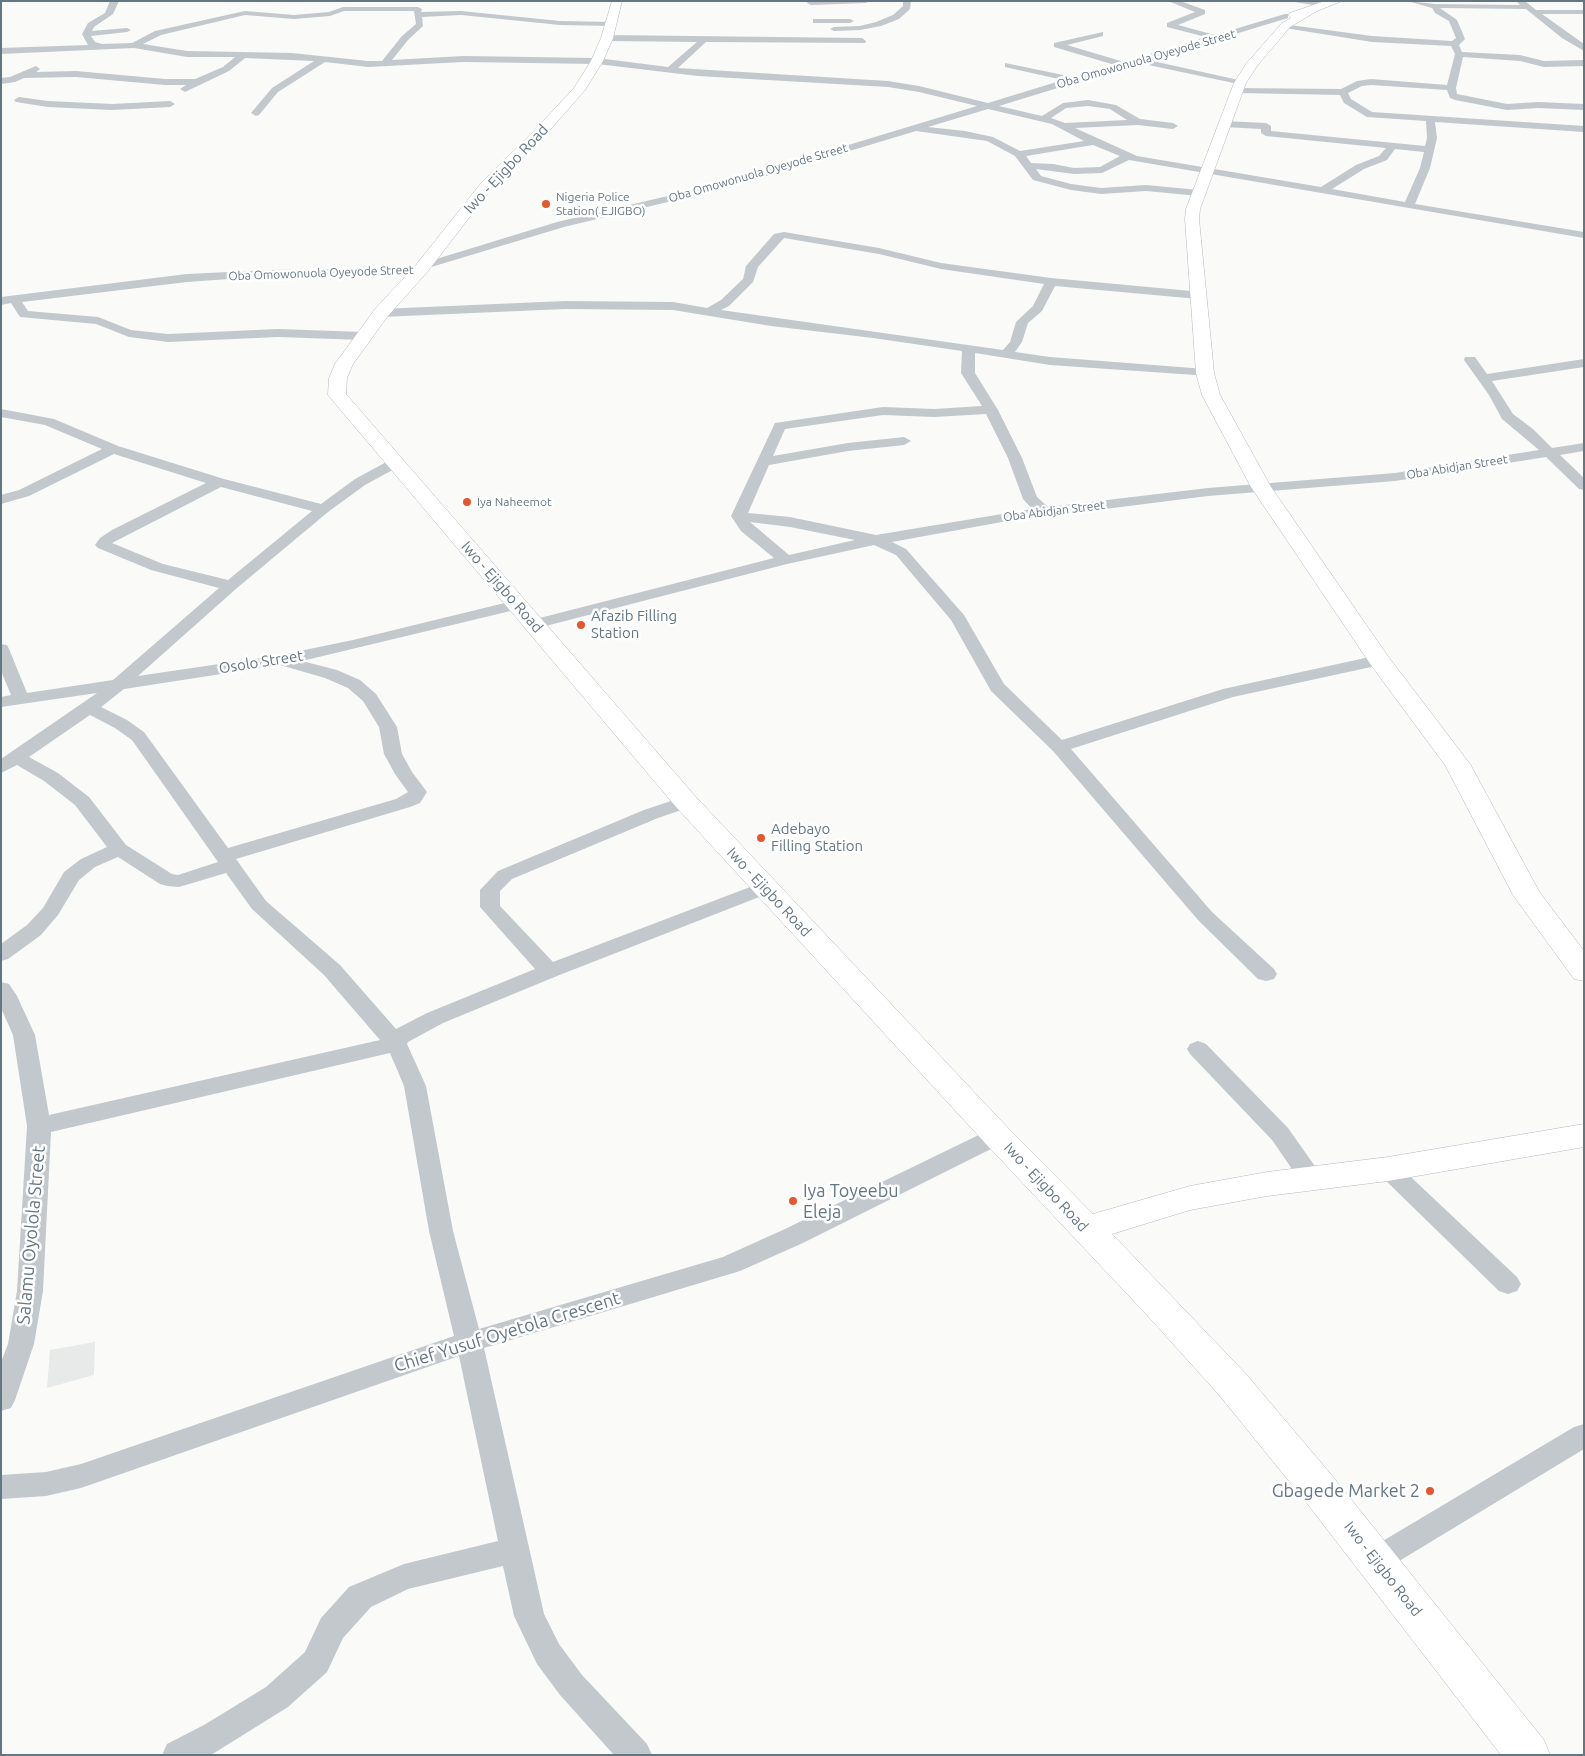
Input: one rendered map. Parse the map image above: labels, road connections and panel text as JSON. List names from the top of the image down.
{
  "streets": {
    "main road": ["Iwo - Ejigbo Road"],
    "street": [
      "Oba Omowonuola Oyeyode Street",
      "Oba Abidjan Street",
      "Osolo Street",
      "Salamu Oyolola Street",
      "Chief Yusuf Oyetola Crescent"
    ]
  },
  "crossings": [
    ["Oba Omowonuola Oyeyode Street", "Iwo - Ejigbo Road"],
    ["Iwo - Ejigbo Road", "Oba Abidjan Street"],
    ["Iwo - Ejigbo Road", "Osolo Street"],
    ["Iwo - Ejigbo Road", "Chief Yusuf Oyetola Crescent"],
    ["Oba Abidjan Street", "Osolo Street"]
  ],
  "places": [
    "Nigeria Police Station( EJIGBO)",
    "Iya Naheemot",
    "Afazib Filling Station",
    "Adebayo Filling Station",
    "Iya Toyeebu Eleja",
    "Gbagede Market 2"
  ]
}
